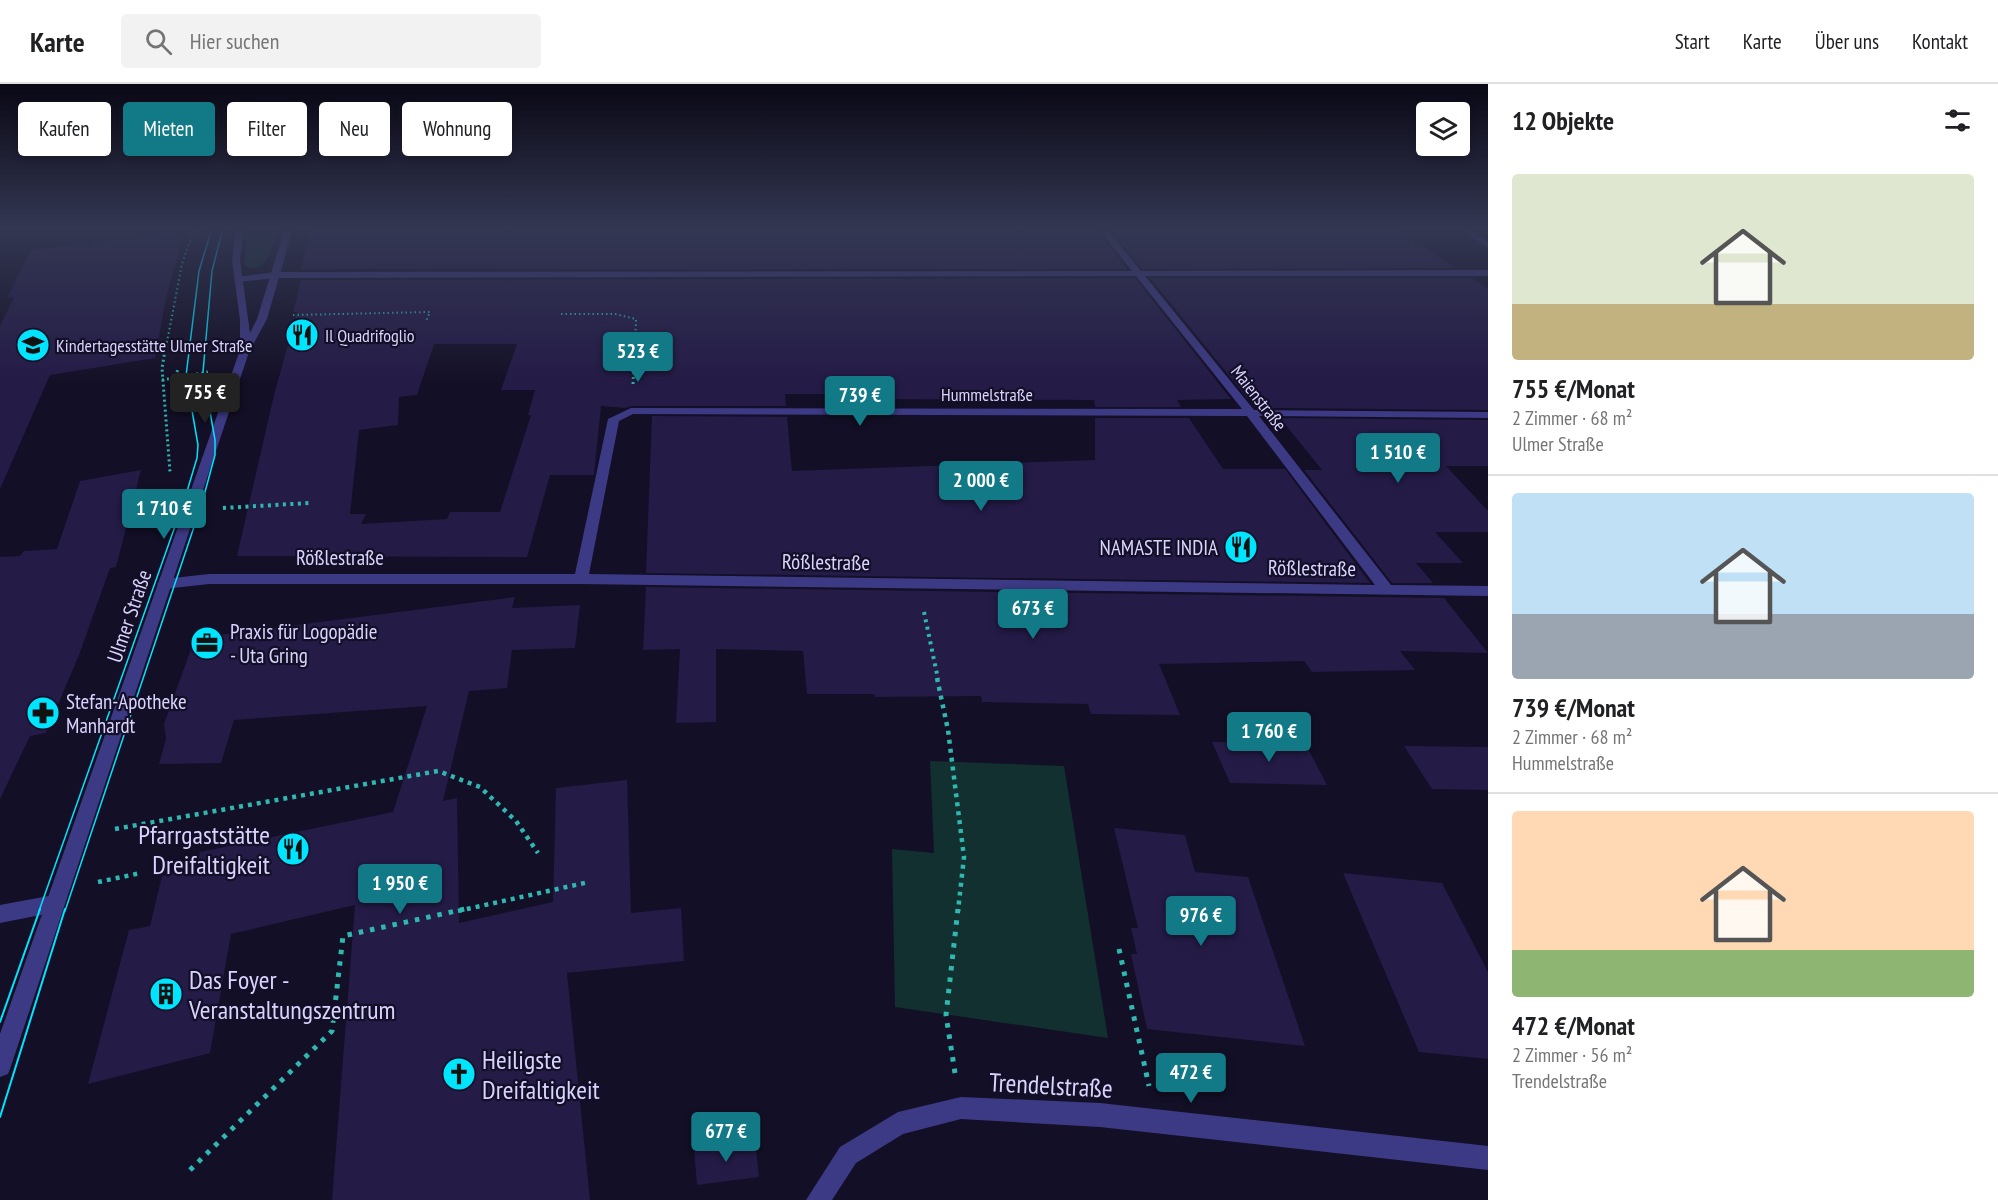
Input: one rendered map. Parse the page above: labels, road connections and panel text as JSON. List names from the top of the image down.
{
  "streets": {
    "street": [
      "Hummelstraße",
      "Maienstraße",
      "Rößlestraße",
      "Ulmer Straße",
      "Trendelstraße"
    ]
  },
  "crossings": [
    ["Hummelstraße", "Maienstraße"],
    ["Maienstraße", "Rößlestraße"],
    ["Rößlestraße", "Ulmer Straße"]
  ],
  "places": {
    "restaurant": ["Il Quadrifoglio", "NAMASTE INDIA", "Pfarrgaststätte Dreifaltigkeit"],
    "school or university": ["Kindertagesstätte Ulmer Straße"],
    "office": ["Praxis für Logopädie - Uta Gring"],
    "pharmacy": ["Stefan-Apotheke Manhardt"],
    "building": ["Das Foyer - Veranstaltungszentrum"],
    "church": ["Heiligste Dreifaltigkeit"]
  },
  "page": {
    "header": "Karte",
    "search": "Hier suchen",
    "nav": [
      "Start",
      "Karte",
      "Über uns",
      "Kontakt"
    ],
    "heading": "12 Objekte",
    "chip": [
      "Kaufen",
      "Mieten",
      "Filter",
      "Neu",
      "Wohnung"
    ],
    "list": [
      {
        "name": "755 €/Monat",
        "note": "2 Zimmer · 68 m² · Ulmer Straße"
      },
      {
        "name": "739 €/Monat",
        "note": "2 Zimmer · 68 m² · Hummelstraße"
      },
      {
        "name": "472 €/Monat",
        "note": "2 Zimmer · 56 m² · Trendelstraße"
      }
    ],
    "price": [
      "523 €",
      "755 €",
      "739 €",
      "1 510 €",
      "2 000 €",
      "1 710 €",
      "673 €",
      "1 760 €",
      "1 950 €",
      "976 €",
      "472 €",
      "677 €"
    ]
  }
}
